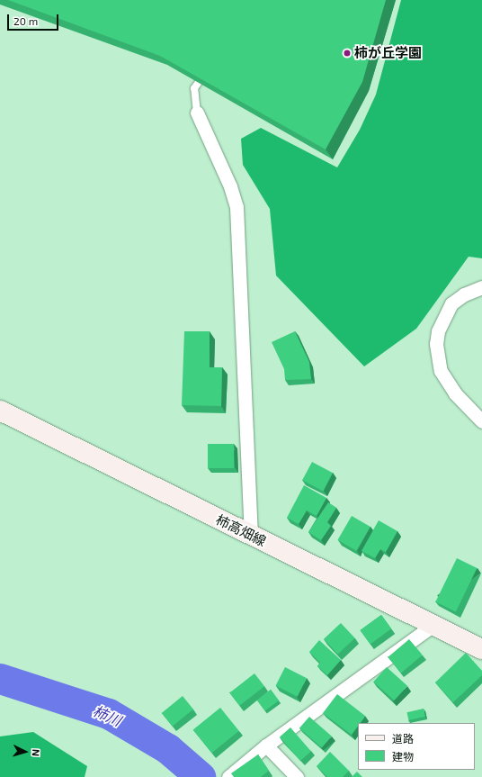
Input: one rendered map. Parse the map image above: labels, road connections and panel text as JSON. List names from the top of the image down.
{
  "streets": {
    "main road": ["柿高畑線"]
  },
  "water": ["柿川"],
  "places": ["柿が丘学園"],
  "legend": ["道路", "建物"],
  "scale_bar": "20 m",
  "north": "right"
}
